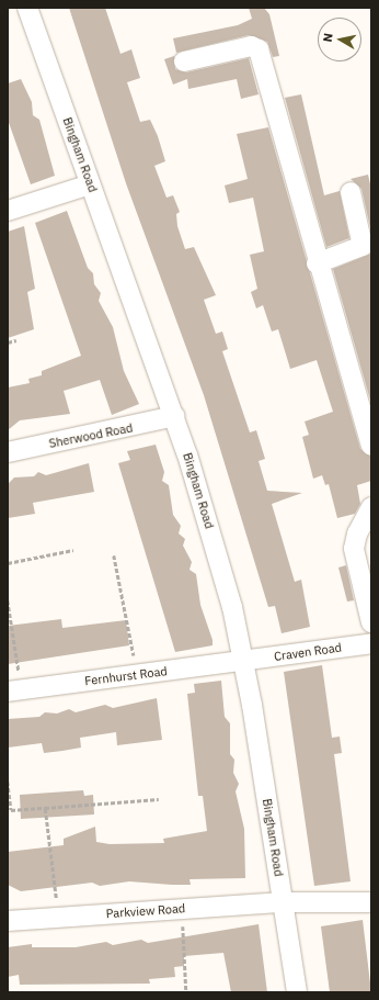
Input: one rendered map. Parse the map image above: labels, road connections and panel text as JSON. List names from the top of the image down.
{
  "streets": {
    "street": [
      "Bingham Road",
      "Sherwood Road",
      "Craven Road",
      "Fernhurst Road",
      "Parkview Road"
    ]
  },
  "crossings": [
    ["Bingham Road", "Sherwood Road"],
    ["Bingham Road", "Craven Road"],
    ["Bingham Road", "Fernhurst Road"],
    ["Bingham Road", "Parkview Road"],
    ["Craven Road", "Fernhurst Road"]
  ],
  "north": "left"
}
